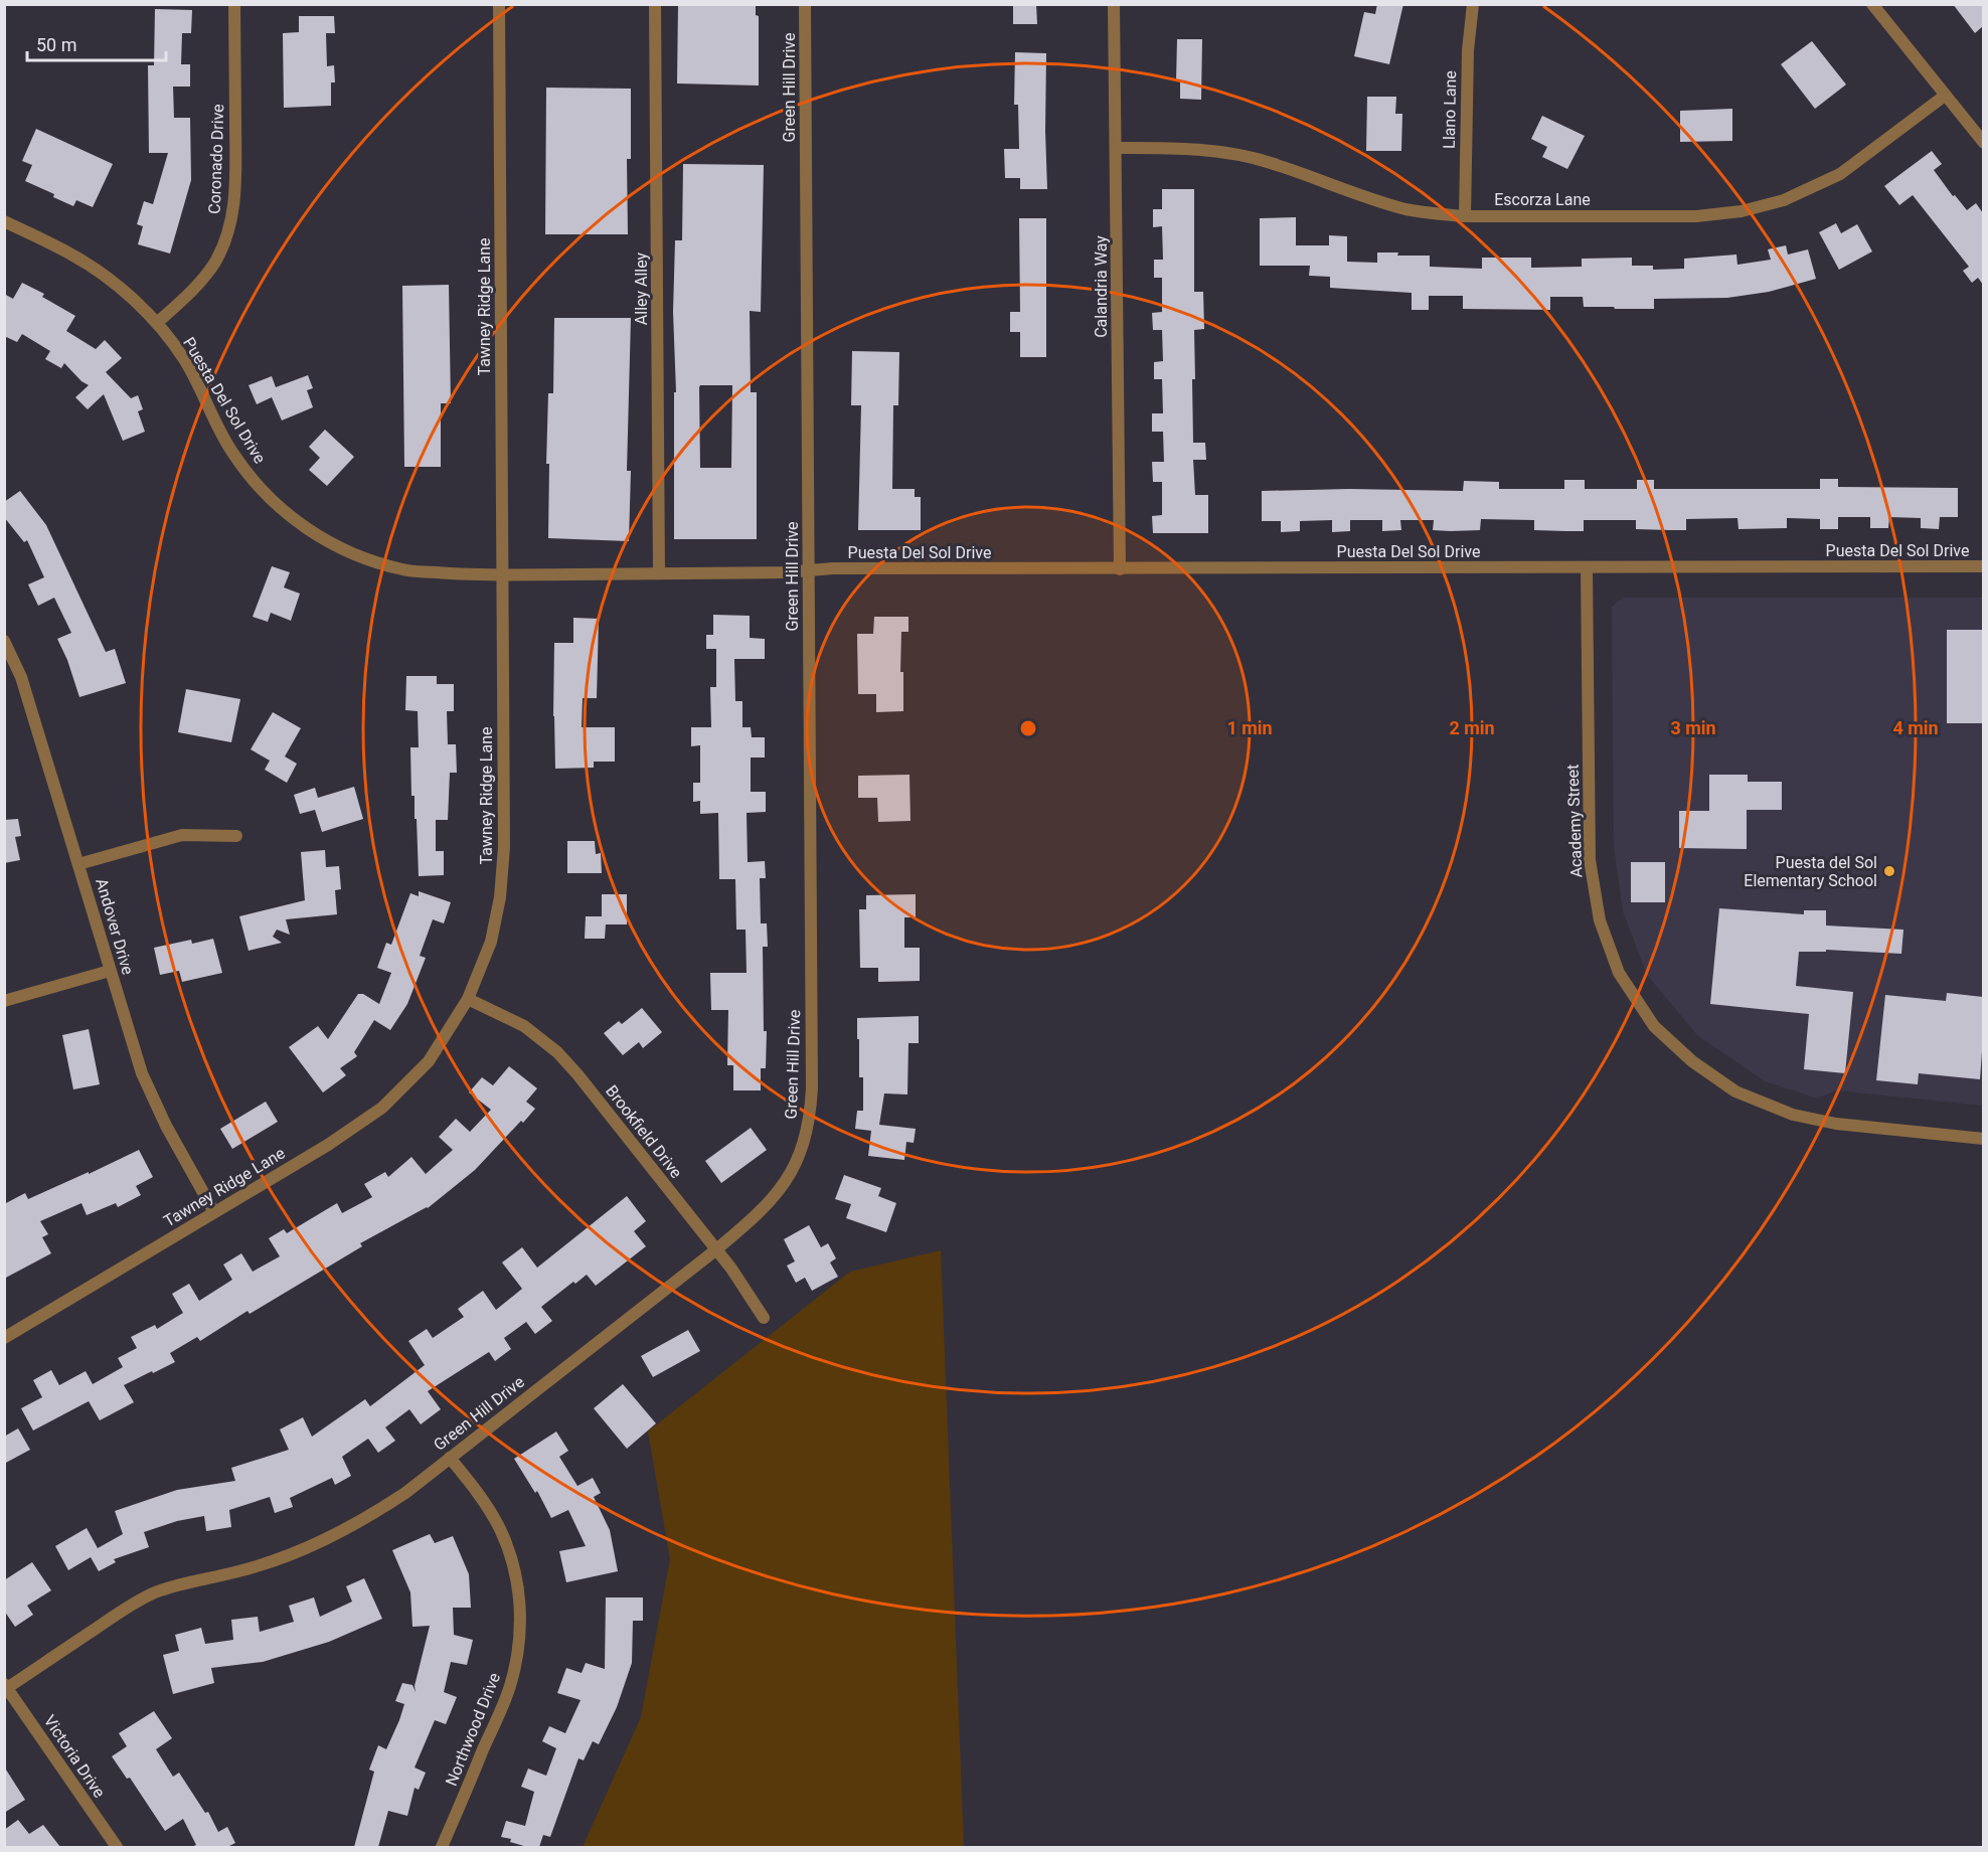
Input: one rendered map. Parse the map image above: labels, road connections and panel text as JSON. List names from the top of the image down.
{
  "streets": {
    "street": [
      "Green Hill Drive",
      "Llano Lane",
      "Coronado Drive",
      "Escorza Lane",
      "Calandria Way",
      "Alley Alley",
      "Tawney Ridge Lane",
      "Puesta Del Sol Drive",
      "Academy Street",
      "Andover Drive",
      "Brookfield Drive",
      "Northwood Drive",
      "Victoria Drive"
    ]
  },
  "crossings": [
    ["Green Hill Drive", "Puesta Del Sol Drive"],
    ["Green Hill Drive", "Brookfield Drive"],
    ["Green Hill Drive", "Northwood Drive"],
    ["Green Hill Drive", "Victoria Drive"],
    ["Llano Lane", "Escorza Lane"],
    ["Coronado Drive", "Puesta Del Sol Drive"],
    ["Escorza Lane", "Calandria Way"],
    ["Calandria Way", "Puesta Del Sol Drive"],
    ["Alley Alley", "Puesta Del Sol Drive"],
    ["Tawney Ridge Lane", "Puesta Del Sol Drive"],
    ["Tawney Ridge Lane", "Andover Drive"],
    ["Tawney Ridge Lane", "Brookfield Drive"],
    ["Puesta Del Sol Drive", "Academy Street"]
  ],
  "places": ["Puesta del Sol Elementary School"],
  "scale_bar": "50 m",
  "rings": [
    "1 min",
    "2 min",
    "3 min",
    "4 min"
  ]
}
